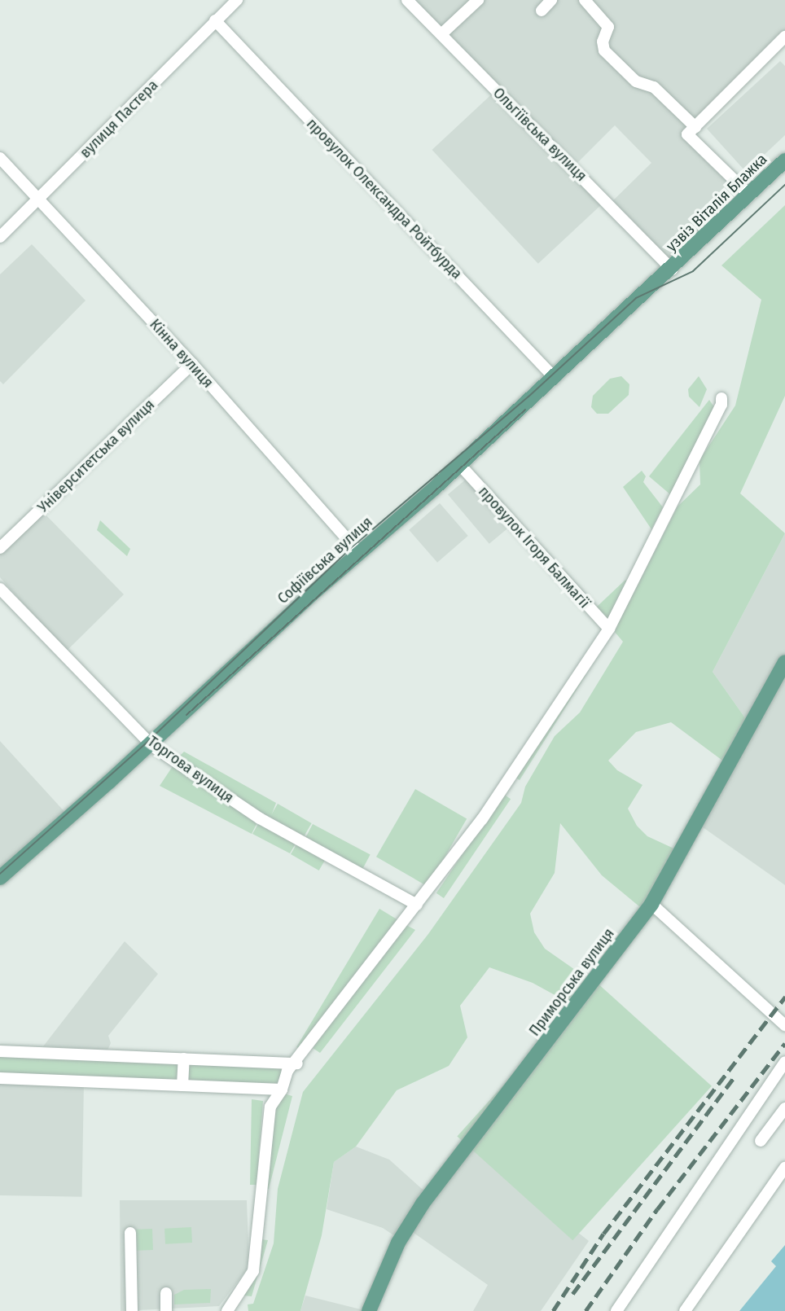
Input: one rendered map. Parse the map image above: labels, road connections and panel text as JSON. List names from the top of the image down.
{
  "streets": {
    "main road": ["узвіз Віталія Блажка", "Софіївська вулиця", "Приморська вулиця"],
    "street": [
      "вулиця Пастера",
      "Ольгіївська вулиця",
      "провулок Олександра Ройтбурда",
      "Кінна вулиця",
      "Університетська вулиця",
      "провулок Ігоря Балмагії",
      "Торгова вулиця"
    ]
  },
  "crossings": [
    ["вулиця Пастера", "провулок Олександра Ройтбурда"],
    ["вулиця Пастера", "Кінна вулиця"],
    ["Ольгіївська вулиця", "узвіз Віталія Блажка"],
    ["Ольгіївська вулиця", "Софіївська вулиця"],
    ["провулок Олександра Ройтбурда", "Софіївська вулиця"],
    ["узвіз Віталія Блажка", "Софіївська вулиця"],
    ["Кінна вулиця", "Університетська вулиця"],
    ["Кінна вулиця", "Софіївська вулиця"],
    ["провулок Ігоря Балмагії", "Софіївська вулиця"],
    ["Софіївська вулиця", "Торгова вулиця"]
  ]
}
